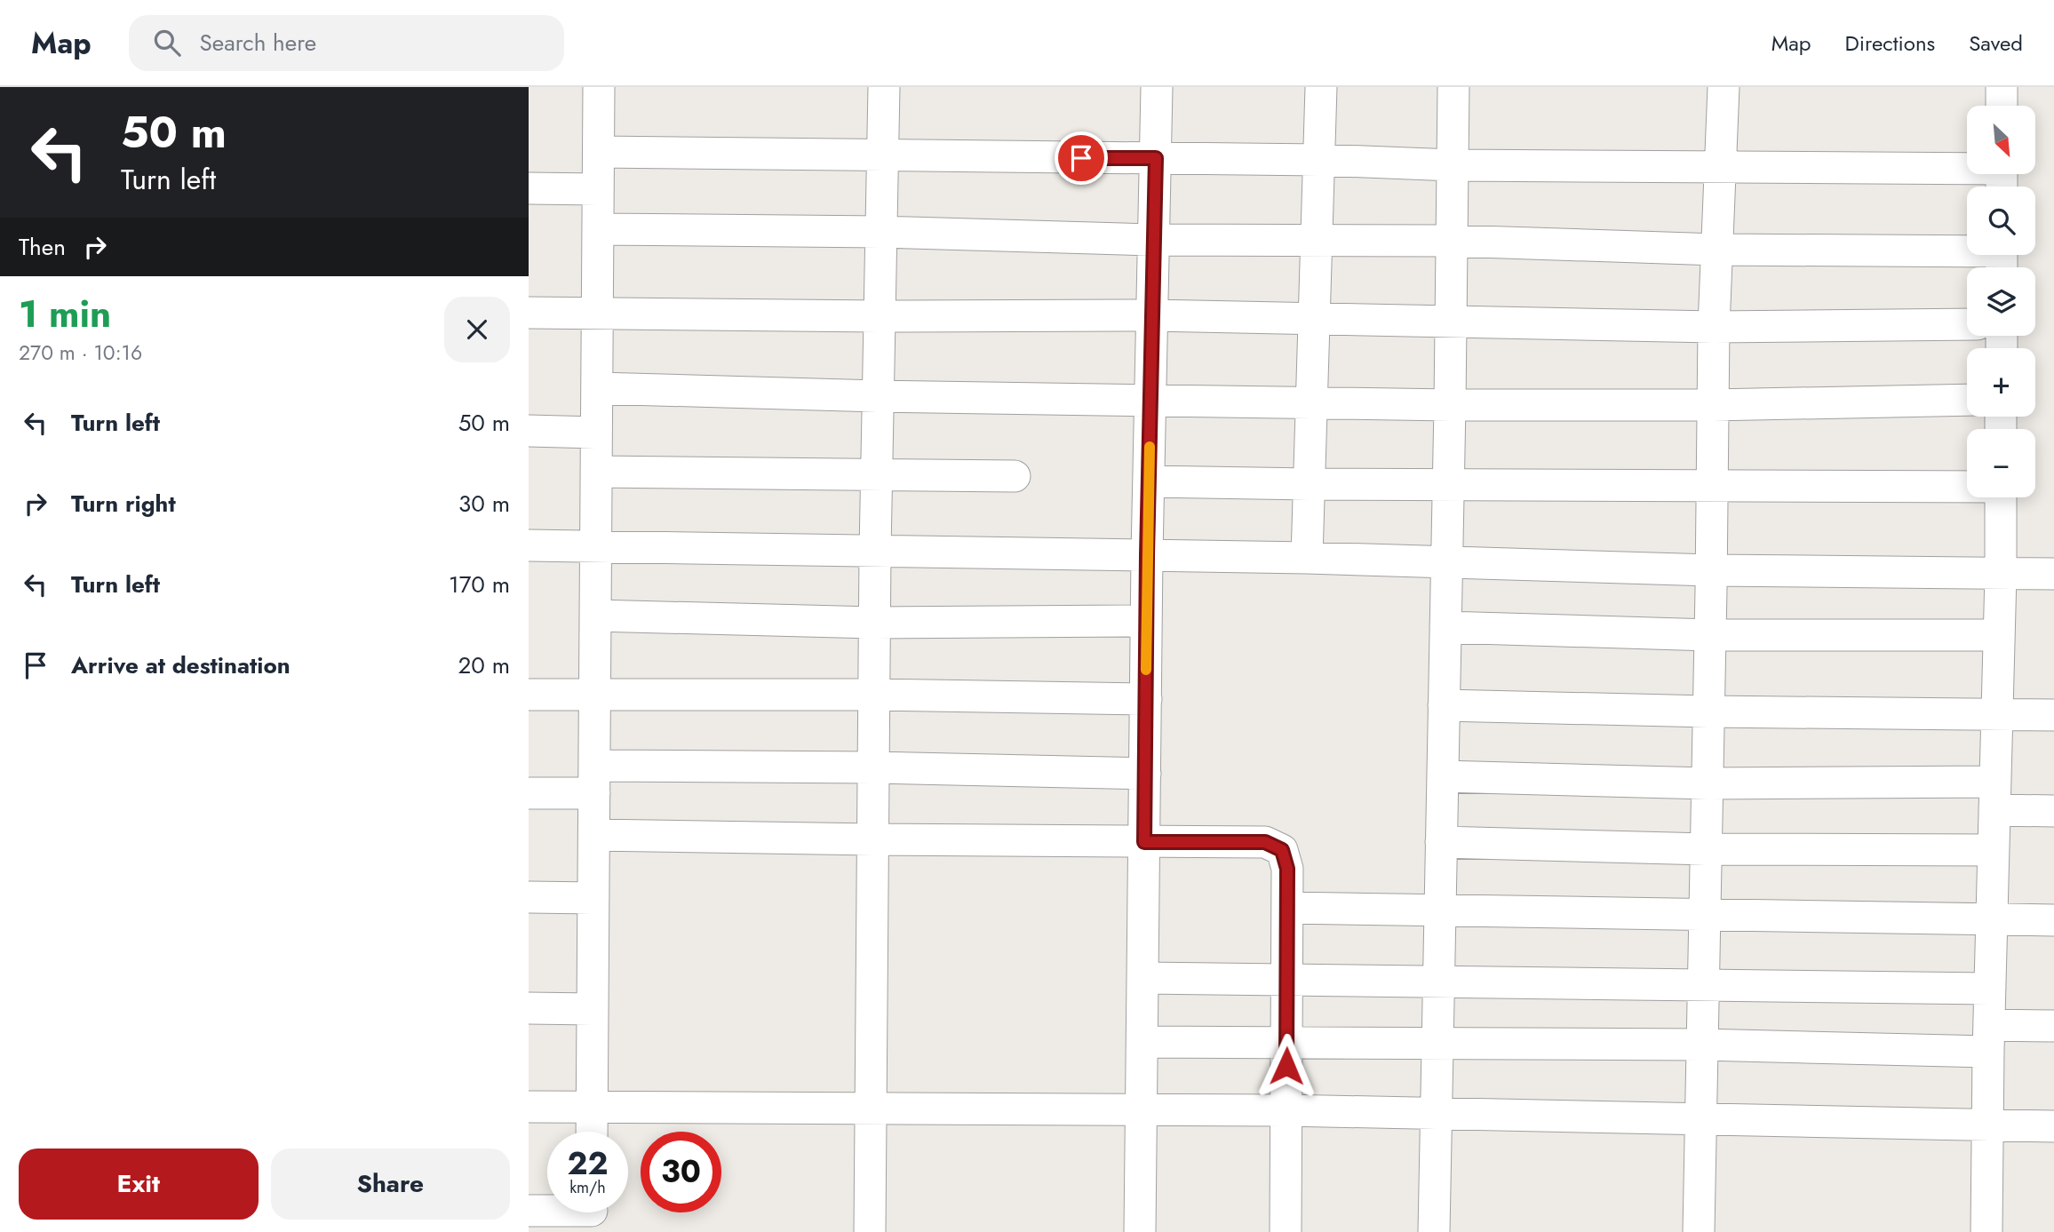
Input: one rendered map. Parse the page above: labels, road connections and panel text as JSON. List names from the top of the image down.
{
  "north": "bottom right",
  "page": {
    "header": "Map",
    "search": "Search here",
    "nav": ["Map", "Directions", "Saved"],
    "turn": ["50 m", "Turn left"],
    "map_buttons": ["+", "−"],
    "then": "Then",
    "heading": ["1 min", "270 m · 10:16"],
    "list": [
      {
        "name": "Turn left",
        "value": "50 m"
      },
      {
        "name": "Turn right",
        "value": "30 m"
      },
      {
        "name": "Turn left",
        "value": "170 m"
      },
      {
        "name": "Arrive at destination",
        "value": "20 m"
      }
    ],
    "speed": "22 km/h",
    "limit": "30",
    "buttons": ["Exit", "Share"]
  }
}
